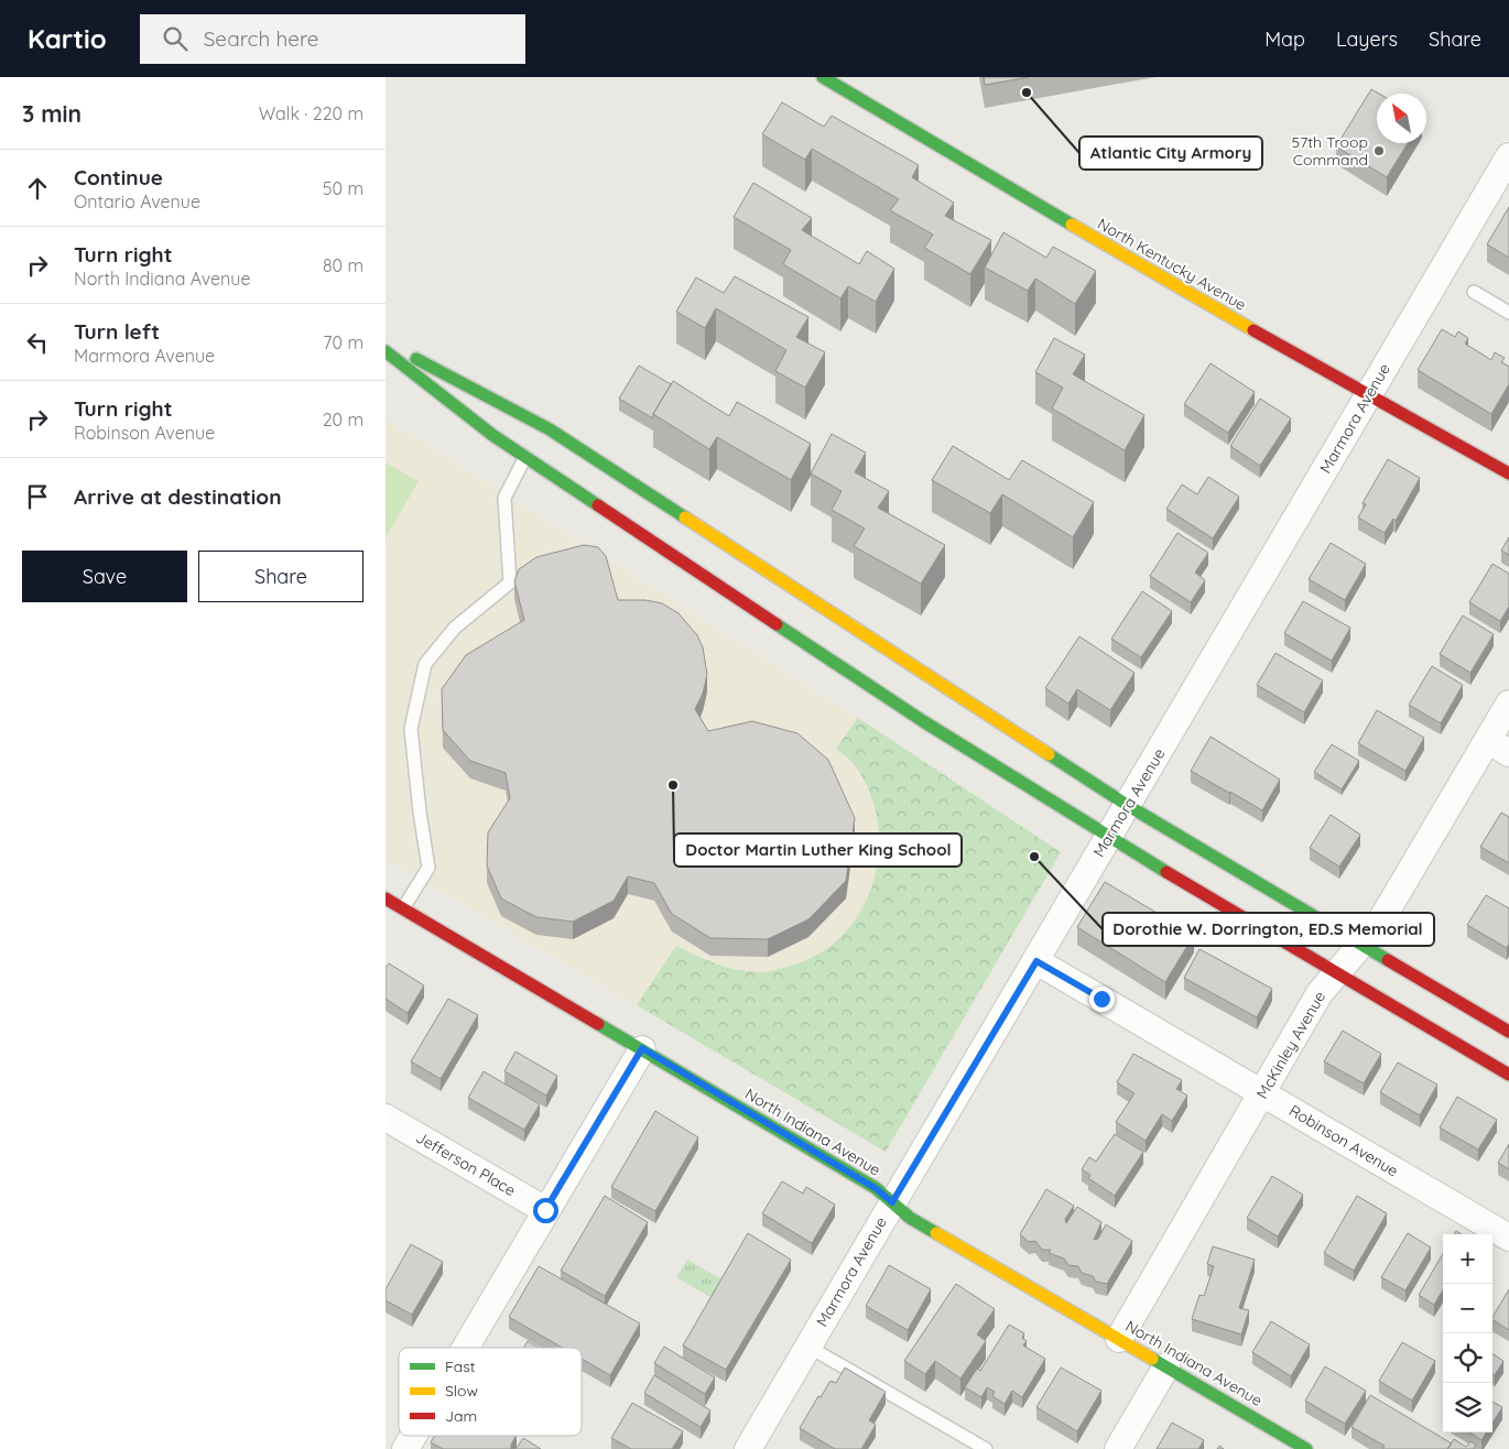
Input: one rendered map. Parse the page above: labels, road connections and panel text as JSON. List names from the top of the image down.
{
  "streets": {
    "main road": ["North Kentucky Avenue", "North Indiana Avenue"],
    "street": [
      "Marmora Avenue",
      "McKinley Avenue",
      "Robinson Avenue",
      "Jefferson Place"
    ]
  },
  "crossings": [
    ["North Kentucky Avenue", "Marmora Avenue"],
    ["Marmora Avenue", "North Indiana Avenue"],
    ["Marmora Avenue", "Robinson Avenue"],
    ["McKinley Avenue", "North Indiana Avenue"],
    ["McKinley Avenue", "Robinson Avenue"]
  ],
  "places": [
    "Atlantic City Armory",
    "57th Troop Command",
    "Doctor Martin Luther King School",
    "Dorothie W. Dorrington, ED.S Memorial"
  ],
  "legend": ["Fast", "Slow", "Jam"],
  "north": "top left",
  "page": {
    "header": "Kartio",
    "search": "Search here",
    "nav": ["Map", "Layers", "Share"],
    "heading": ["3 min", "Walk · 220 m"],
    "list": [
      ["Continue", "Ontario Avenue", "50 m"],
      ["Turn right", "North Indiana Avenue", "80 m"],
      ["Turn left", "Marmora Avenue", "70 m"],
      ["Turn right", "Robinson Avenue", "20 m"],
      "Arrive at destination"
    ],
    "buttons": ["Save", "Share"],
    "map_buttons": ["+", "−"]
  }
}
